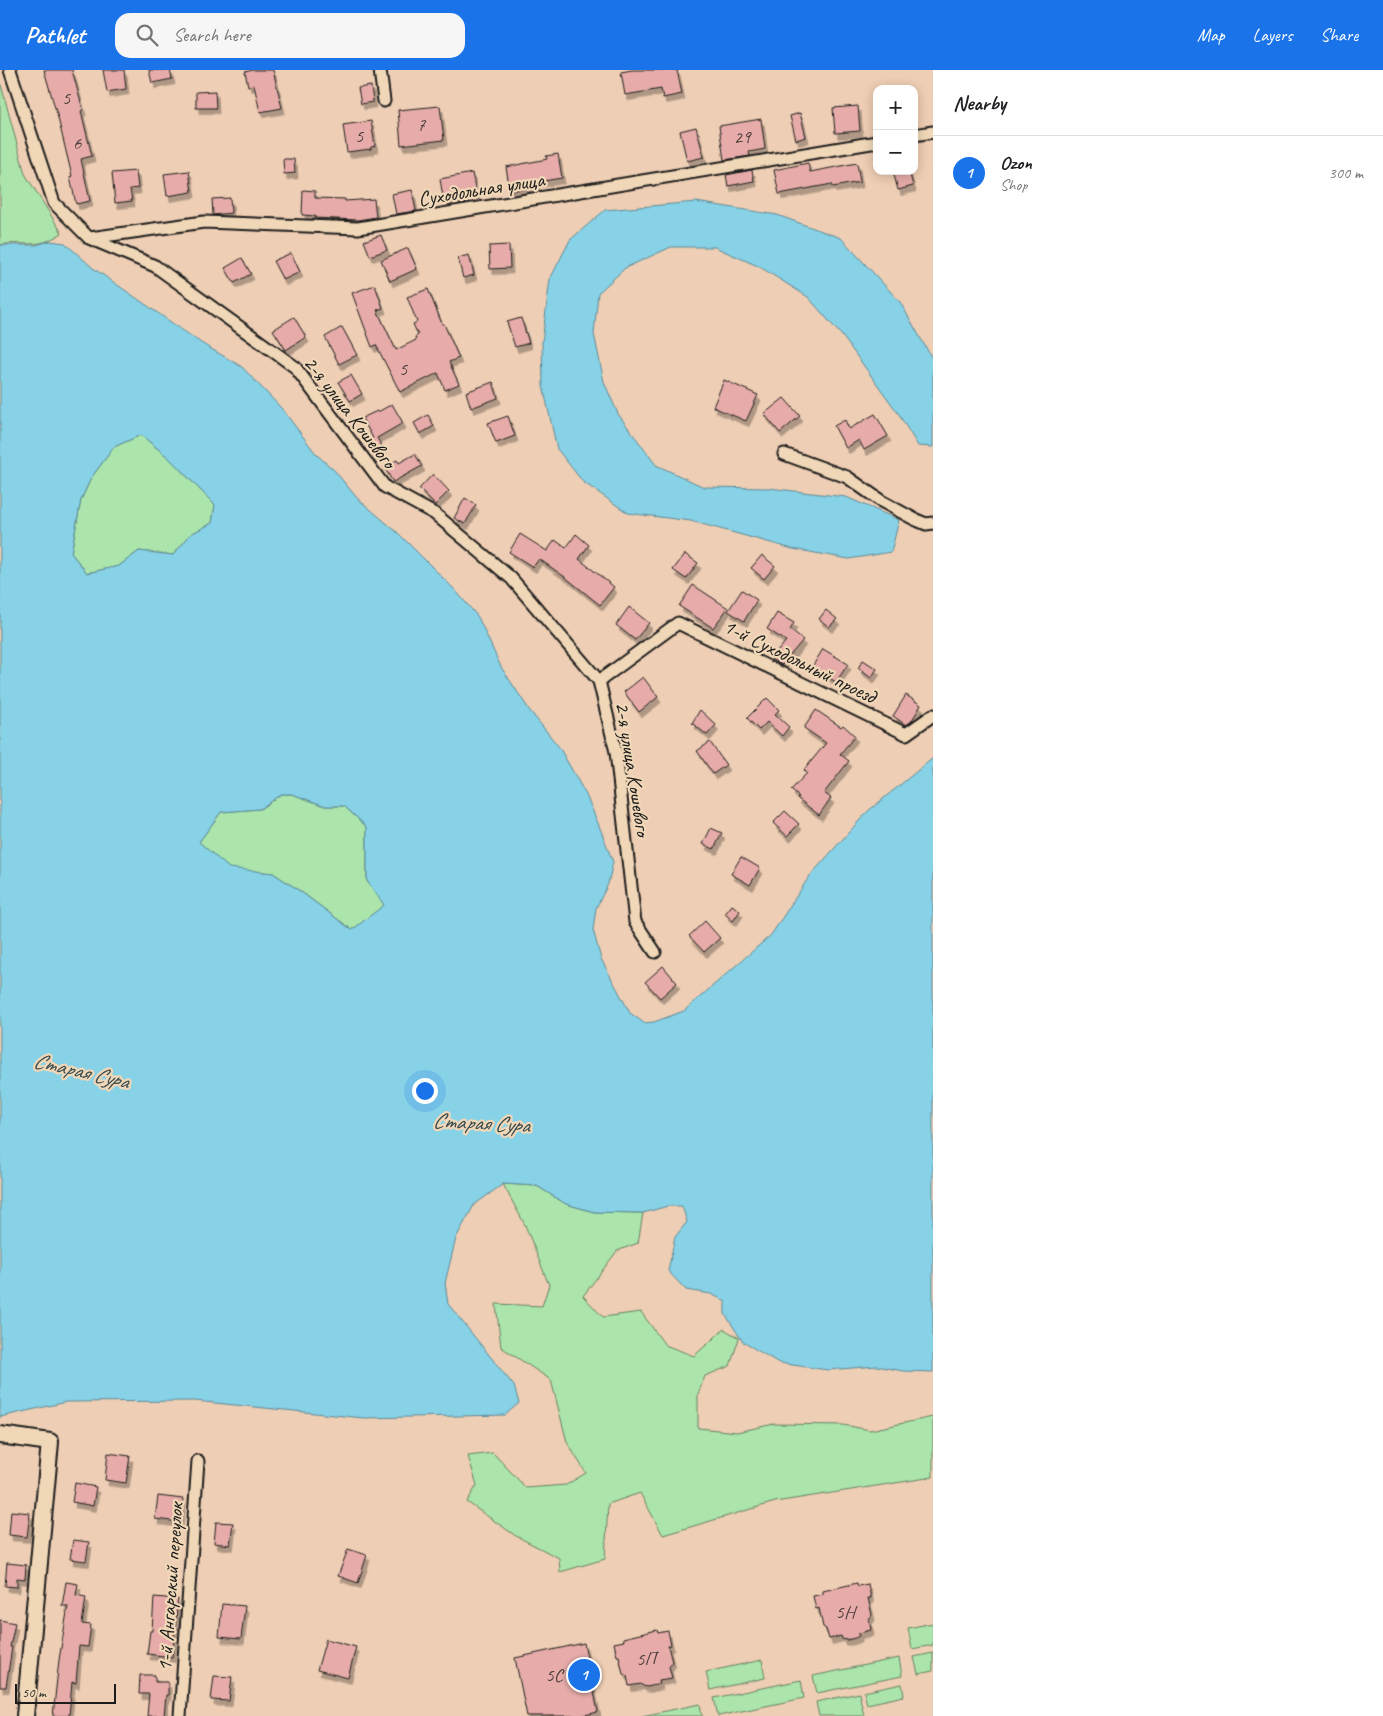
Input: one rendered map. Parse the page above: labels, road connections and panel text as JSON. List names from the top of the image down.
{
  "streets": {
    "street": [
      "Суходольная улица",
      "2-я улица Кошевого",
      "1-й Суходольный проезд",
      "1-й Ангарский переулок"
    ]
  },
  "crossings": [
    ["Суходольная улица", "2-я улица Кошевого"],
    ["2-я улица Кошевого", "1-й Суходольный проезд"]
  ],
  "water": ["Старая Сура"],
  "house_numbers": [
    "5",
    "7",
    "5",
    "29",
    "6",
    "5",
    "5Н",
    "5П",
    "5С"
  ],
  "scale_bar": "50 m",
  "page": {
    "header": "Pathlet",
    "search": "Search here",
    "nav": ["Map", "Layers", "Share"],
    "heading": "Nearby",
    "map_buttons": ["+", "−"],
    "list": [
      {
        "mark": "1",
        "name": "Ozon",
        "note": "Shop",
        "value": "300 m"
      }
    ],
    "pins": "1",
    "scale": "50 m"
  }
}
